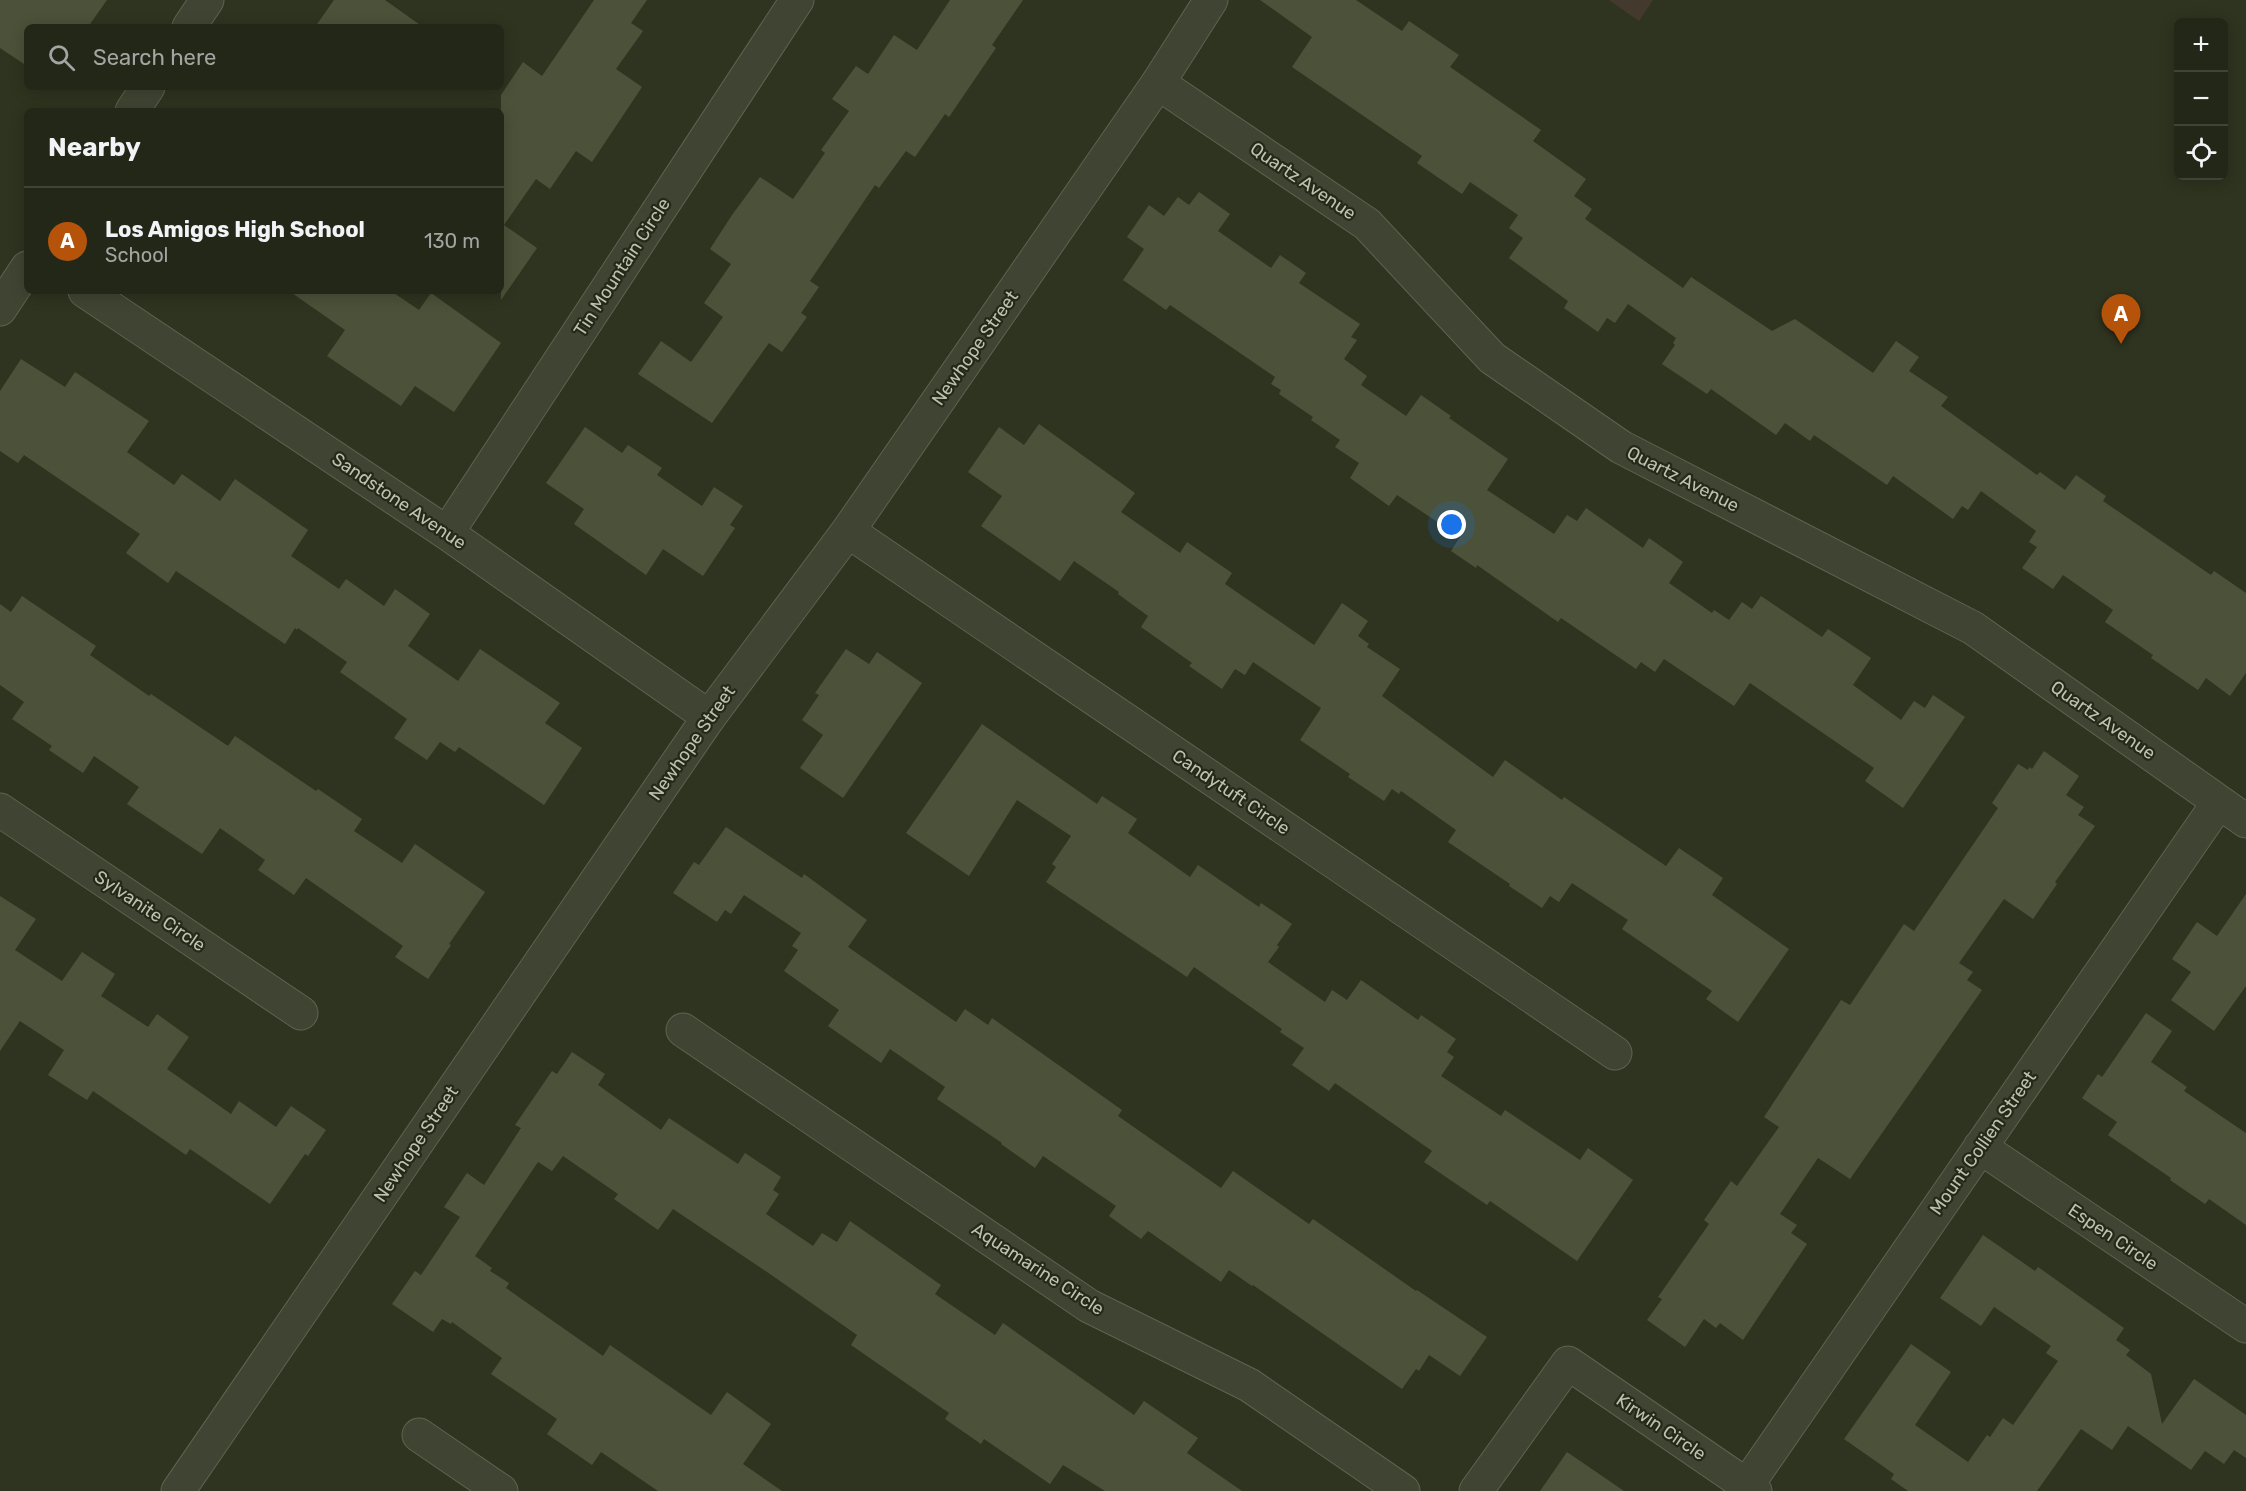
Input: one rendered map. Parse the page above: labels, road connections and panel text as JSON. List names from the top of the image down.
{
  "streets": {
    "street": [
      "Quartz Avenue",
      "Tin Mountain Circle",
      "Newhope Street",
      "Sandstone Avenue",
      "Candytuft Circle",
      "Sylvanite Circle",
      "Mount Collien Street",
      "Espen Circle",
      "Aquamarine Circle",
      "Kirwin Circle"
    ]
  },
  "crossings": [
    ["Quartz Avenue", "Newhope Street"],
    ["Quartz Avenue", "Mount Collien Street"],
    ["Tin Mountain Circle", "Sandstone Avenue"],
    ["Newhope Street", "Sandstone Avenue"],
    ["Newhope Street", "Candytuft Circle"],
    ["Mount Collien Street", "Espen Circle"],
    ["Mount Collien Street", "Kirwin Circle"]
  ],
  "page": {
    "map_buttons": ["+", "−"],
    "search": "Search here",
    "heading": "Nearby",
    "list": [
      {
        "mark": "A",
        "name": "Los Amigos High School",
        "note": "School",
        "value": "130 m"
      }
    ],
    "pins": "A"
  }
}
